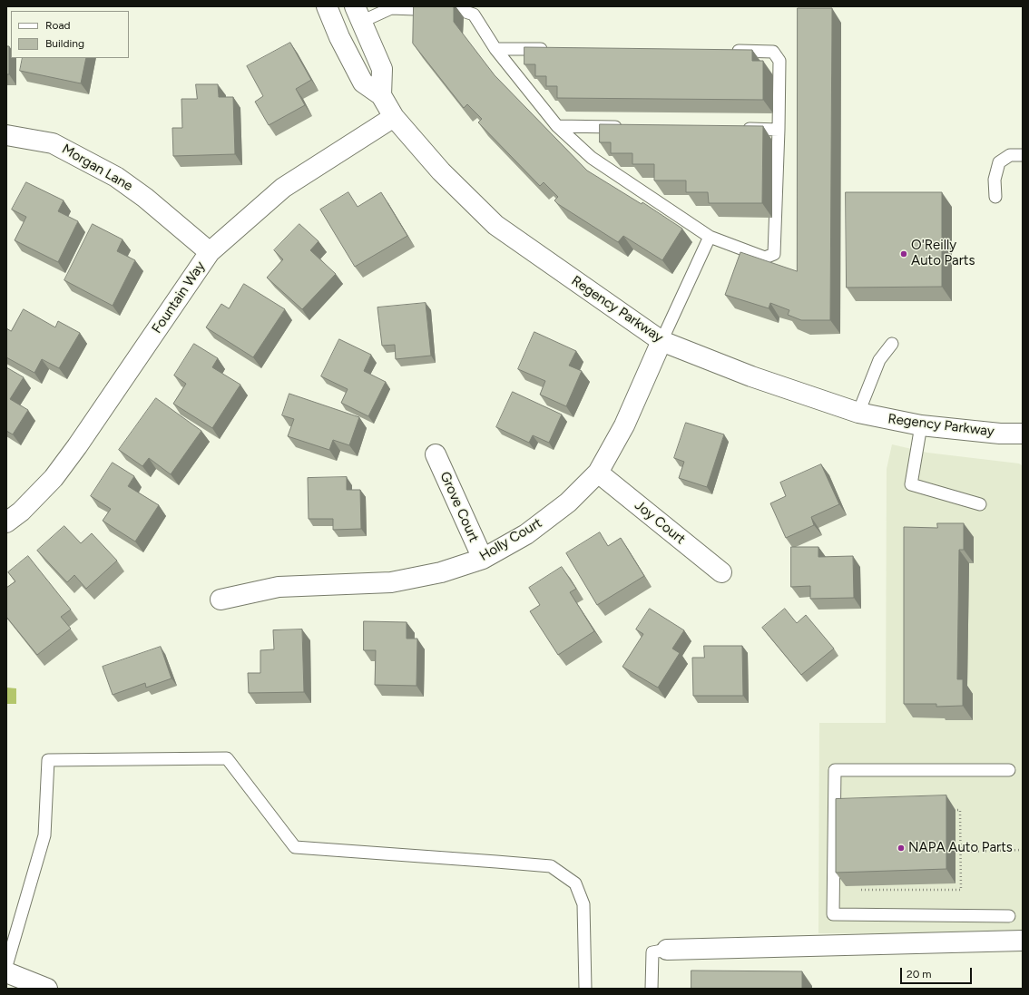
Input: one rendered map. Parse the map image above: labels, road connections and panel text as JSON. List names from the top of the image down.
{
  "streets": {
    "street": [
      "Morgan Lane",
      "Fountain Way",
      "Regency Parkway",
      "Grove Court",
      "Joy Court",
      "Holly Court"
    ]
  },
  "crossings": [
    ["Morgan Lane", "Fountain Way"],
    ["Fountain Way", "Regency Parkway"],
    ["Regency Parkway", "Holly Court"],
    ["Grove Court", "Holly Court"],
    ["Joy Court", "Holly Court"]
  ],
  "places": ["O'Reilly Auto Parts", "NAPA Auto Parts"],
  "legend": ["Road", "Building"],
  "scale_bar": "20 m"
}
